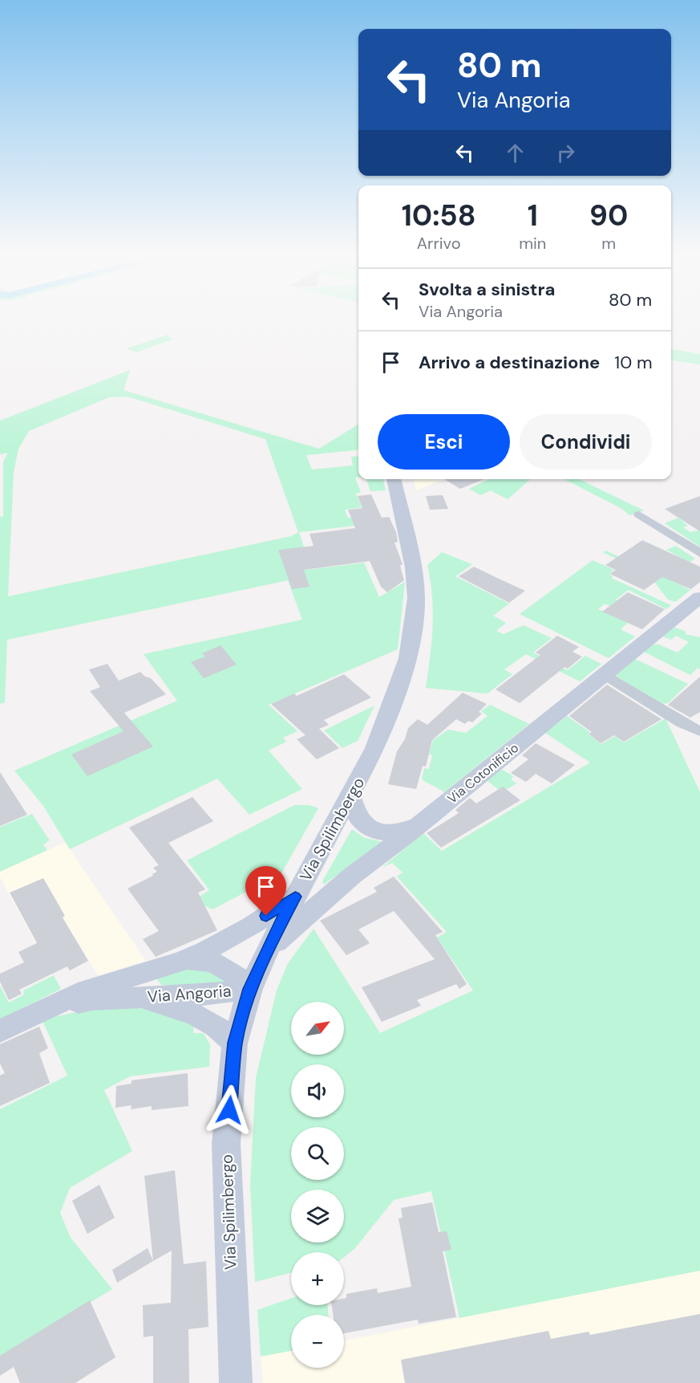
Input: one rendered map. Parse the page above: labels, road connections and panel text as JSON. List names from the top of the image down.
{
  "streets": {
    "street": ["Via Cotonificio", "Via Spilimbergo", "Via Angoria"]
  },
  "crossings": [
    ["Via Cotonificio", "Via Spilimbergo"],
    ["Via Spilimbergo", "Via Angoria"]
  ],
  "north": "top right",
  "page": {
    "turn": ["80 m", "Via Angoria"],
    "eta": [
      "10:58",
      "Arrivo",
      "1",
      "min",
      "90",
      "m"
    ],
    "list": [
      {
        "name": "Svolta a sinistra",
        "note": "Via Angoria",
        "value": "80 m"
      },
      {
        "name": "Arrivo a destinazione",
        "value": "10 m"
      }
    ],
    "buttons": ["Esci", "Condividi"],
    "map_buttons": ["+", "−"]
  }
}
